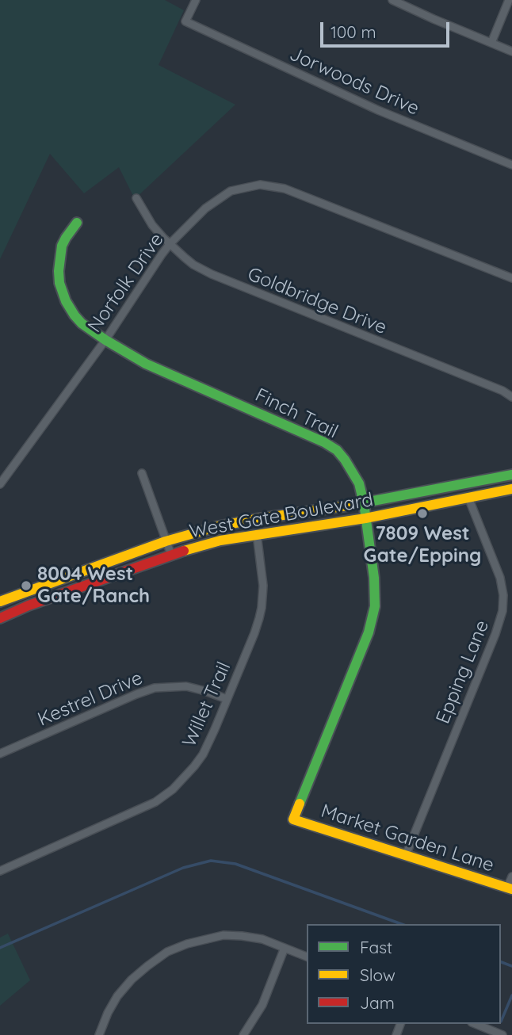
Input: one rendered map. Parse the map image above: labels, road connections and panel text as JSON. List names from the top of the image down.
{
  "streets": {
    "main road": ["Finch Trail", "West Gate Boulevard", "Market Garden Lane"],
    "street": [
      "Jorwoods Drive",
      "Norfolk Drive",
      "Goldbridge Drive",
      "Epping Lane",
      "Kestrel Drive",
      "Willet Trail"
    ]
  },
  "crossings": [
    ["Norfolk Drive", "Goldbridge Drive"],
    ["Norfolk Drive", "Finch Trail"],
    ["Finch Trail", "West Gate Boulevard"],
    ["Finch Trail", "Market Garden Lane"],
    ["West Gate Boulevard", "Epping Lane"],
    ["West Gate Boulevard", "Willet Trail"],
    ["Epping Lane", "Market Garden Lane"],
    ["Kestrel Drive", "Willet Trail"]
  ],
  "places": ["7809 West Gate/Epping", "8004 West Gate/Ranch"],
  "legend": ["Fast", "Slow", "Jam"],
  "scale_bar": "100 m"
}
